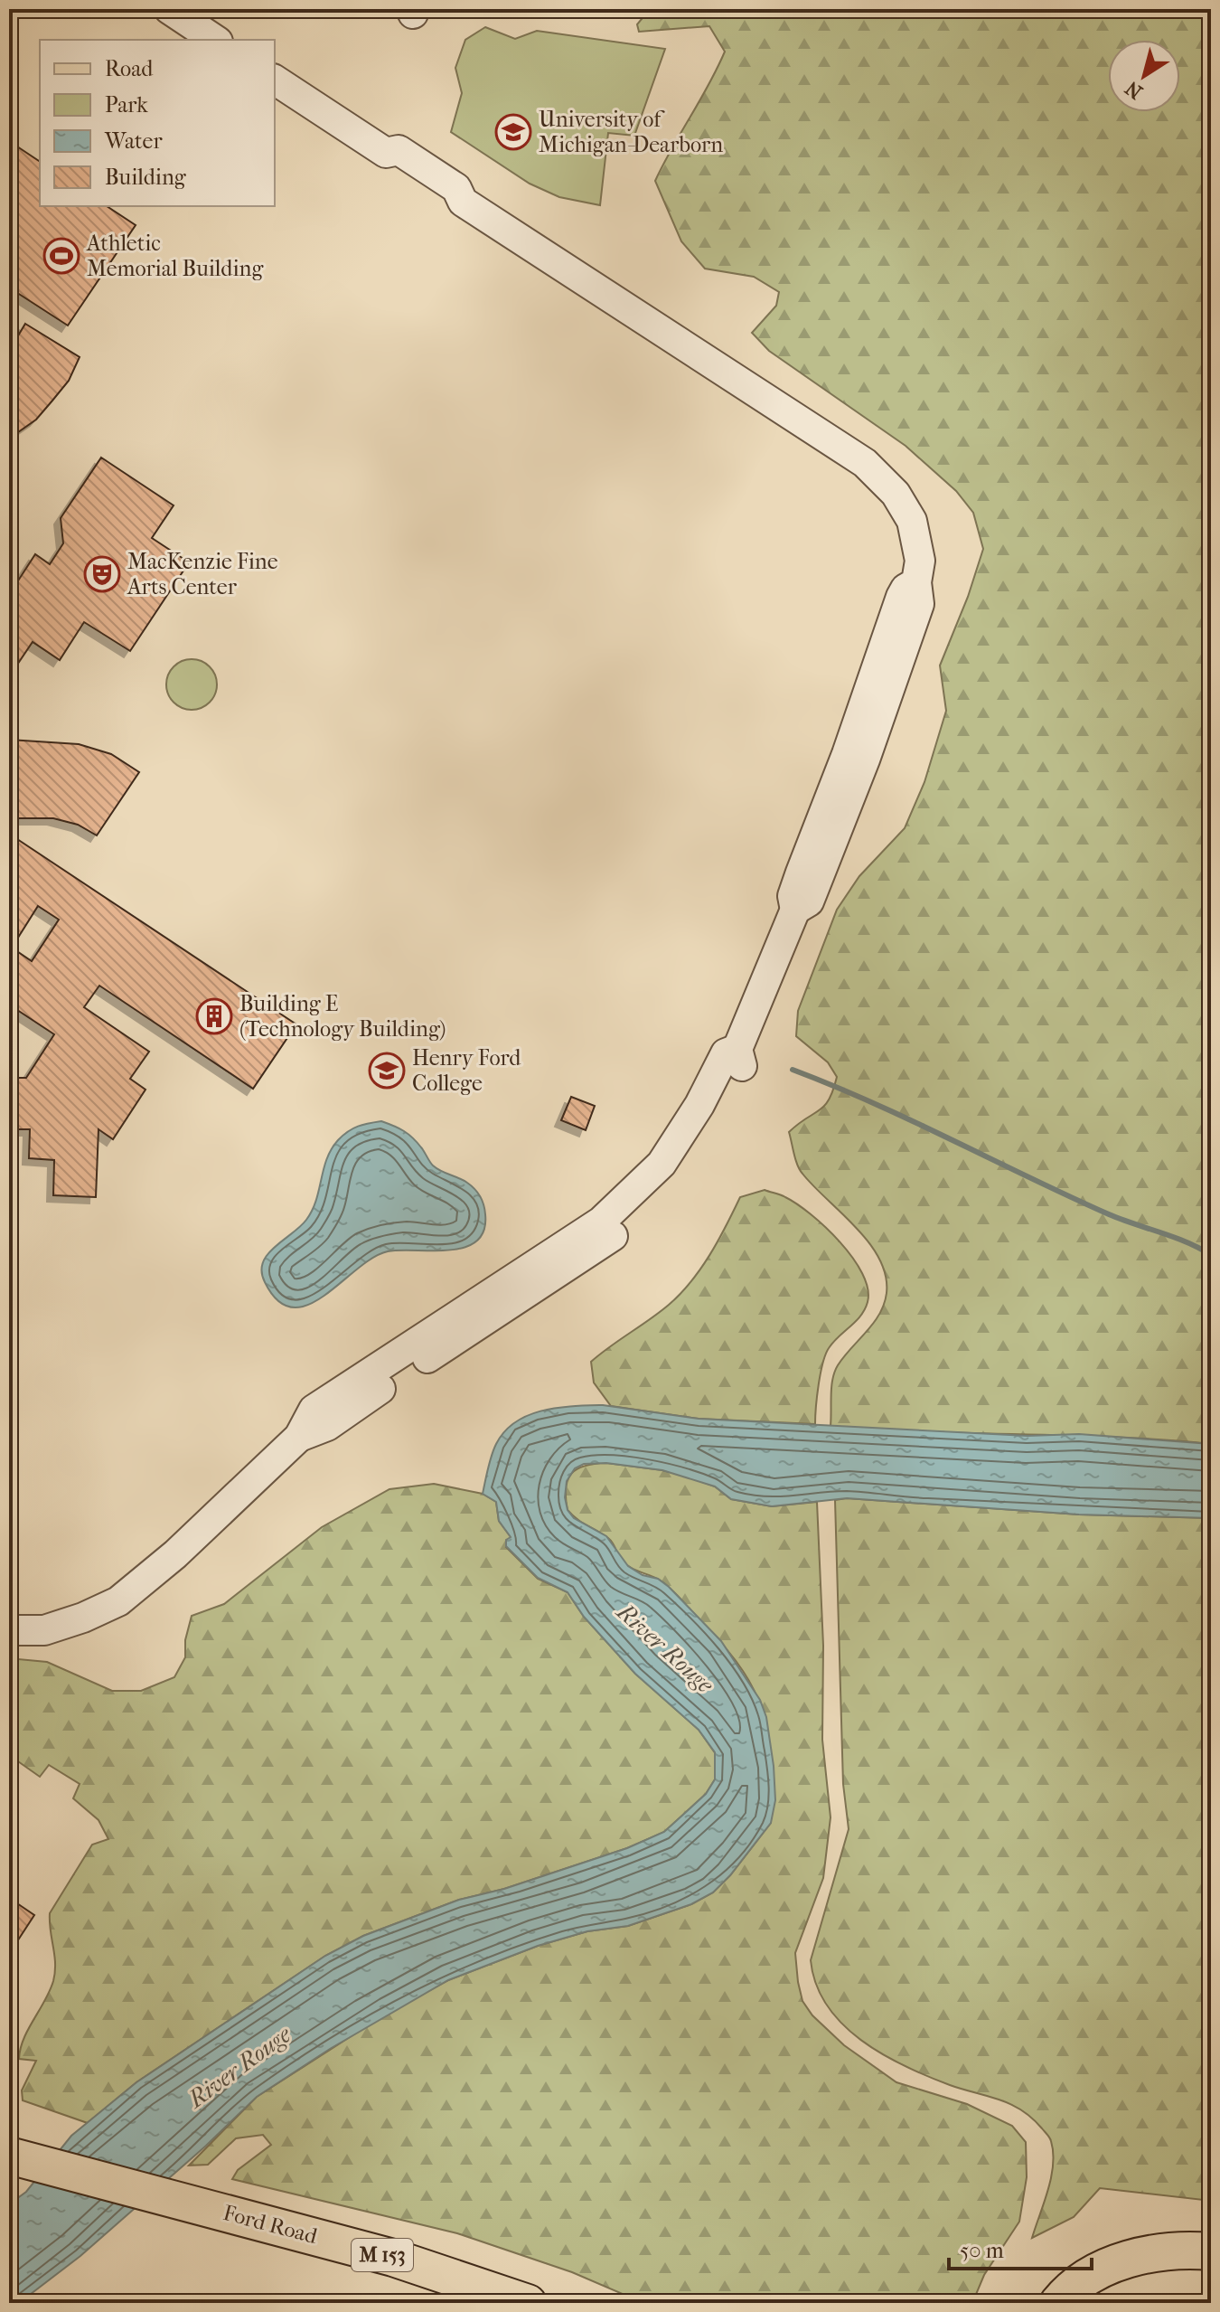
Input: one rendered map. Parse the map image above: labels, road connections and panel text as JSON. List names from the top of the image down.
{
  "streets": {
    "main road": ["Ford Road", "M 153"]
  },
  "water": ["River Rouge"],
  "places": {
    "school or university": ["University of Michigan-Dearborn", "Henry Ford College"],
    "sports": ["Athletic Memorial Building"],
    "theatre": ["MacKenzie Fine Arts Center"],
    "building": ["Building E (Technology Building)"]
  },
  "legend": [
    "Road",
    "Park",
    "Water",
    "Building"
  ],
  "scale_bar": "50 m",
  "north": "bottom left"
}
